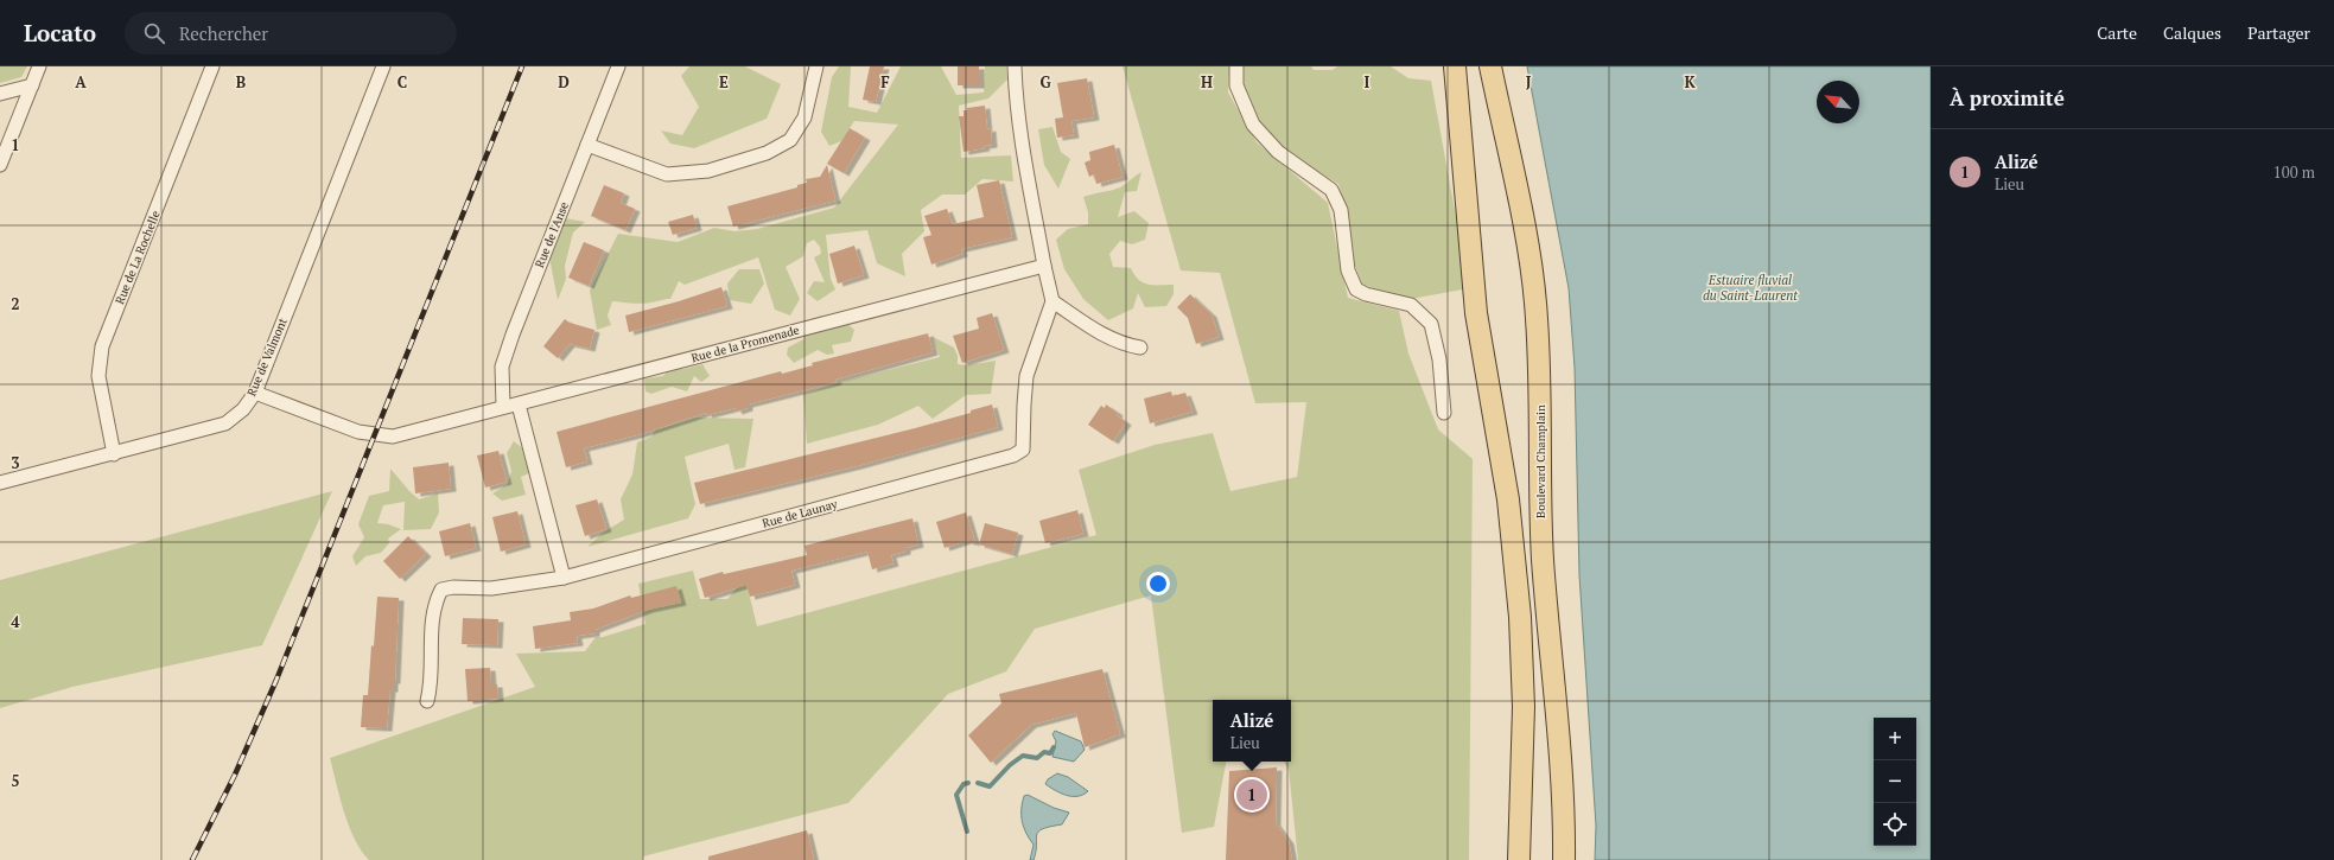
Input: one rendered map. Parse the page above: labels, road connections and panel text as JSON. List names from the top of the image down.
{
  "streets": {
    "main road": ["Boulevard Champlain"],
    "street": [
      "Rue de l'Anse",
      "Rue de La Rochelle",
      "Rue de la Promenade",
      "Rue de Valmont",
      "Rue de Launay"
    ]
  },
  "crossings": [
    ["Rue de l'Anse", "Rue de la Promenade"],
    ["Rue de La Rochelle", "Rue de Valmont"],
    ["Rue de la Promenade", "Rue de Valmont"]
  ],
  "water": ["Estuaire fluvial du Saint-Laurent"],
  "north": "top left",
  "page": {
    "header": "Locato",
    "search": "Rechercher",
    "nav": ["Carte", "Calques", "Partager"],
    "heading": "À proximité",
    "list": [
      {
        "mark": "1",
        "name": "Alizé",
        "note": "Lieu",
        "value": "100 m"
      }
    ],
    "popup": ["Alizé", "Lieu"],
    "map_buttons": ["+", "−"],
    "pins": "1"
  },
  "grid": {
    "columns": [
      "A",
      "B",
      "C",
      "D",
      "E",
      "F",
      "G",
      "H",
      "I",
      "J",
      "K"
    ],
    "rows": [
      "1",
      "2",
      "3",
      "4",
      "5"
    ]
  }
}
